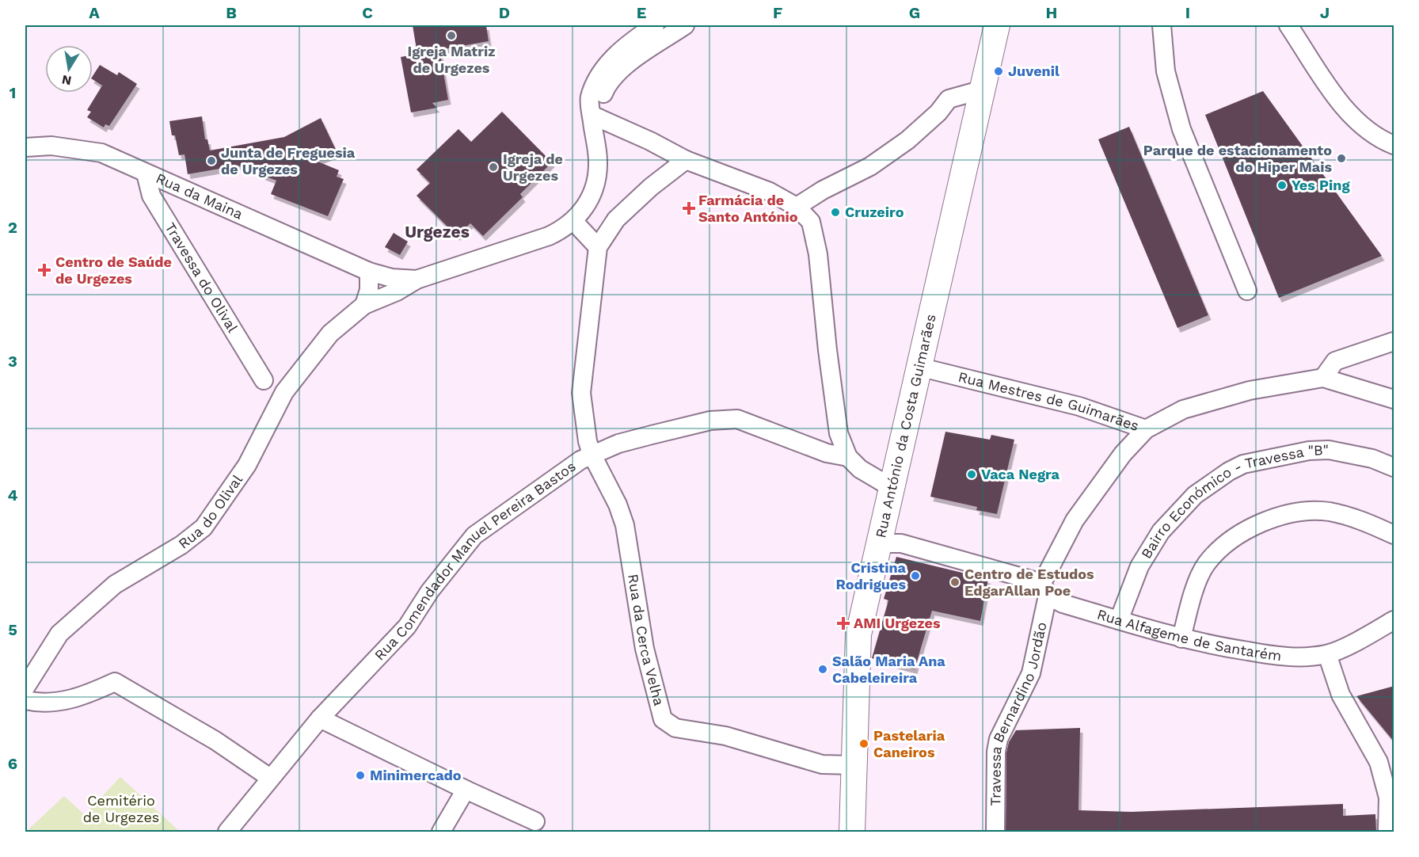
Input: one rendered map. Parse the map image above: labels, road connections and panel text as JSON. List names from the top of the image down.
{
  "streets": {
    "main road": ["Rua António da Costa Guimarães"],
    "street": [
      "Rua da Maina",
      "Travessa do Olival",
      "Rua Mestres de Guimarães",
      "Bairro Económico - Travessa \"B\"",
      "Rua do Olival",
      "Rua Comendador Manuel Pereira Bastos",
      "Rua Alfageme de Santarém",
      "Rua da Cerca Velha",
      "Travessa Bernardino Jordão"
    ]
  },
  "crossings": [
    ["Rua da Maina", "Travessa do Olival"],
    ["Rua da Maina", "Rua do Olival"],
    ["Rua Mestres de Guimarães", "Rua António da Costa Guimarães"],
    ["Rua Mestres de Guimarães", "Travessa Bernardino Jordão"],
    ["Rua António da Costa Guimarães", "Rua Alfageme de Santarém"],
    ["Rua António da Costa Guimarães", "Rua da Cerca Velha"],
    ["Bairro Económico - Travessa \"B\"", "Rua Alfageme de Santarém"],
    ["Rua Comendador Manuel Pereira Bastos", "Rua da Cerca Velha"],
    ["Rua Alfageme de Santarém", "Travessa Bernardino Jordão"]
  ],
  "districts": ["Urgezes"],
  "parks": ["Cemitério de Urgezes"],
  "places": {
    "other": [
      "Igreja Matriz de Urgezes",
      "Juvenil",
      "Parque de estacionamento do Hiper Mais",
      "Junta de Freguesia de Urgezes",
      "Igreja de Urgezes",
      "Yes Ping",
      "Cruzeiro",
      "Vaca Negra",
      "Cristina Rodrigues",
      "Centro de Estudos EdgarAllan Poe",
      "Salão Maria Ana Cabeleireira",
      "Pastelaria Caneiros",
      "Minimercado"
    ],
    "health": ["Farmácia de Santo António", "Centro de Saúde de Urgezes", "AMI Urgezes"]
  },
  "north": "bottom",
  "grid": {
    "columns": [
      "A",
      "B",
      "C",
      "D",
      "E",
      "F",
      "G",
      "H",
      "I",
      "J"
    ],
    "rows": [
      "1",
      "2",
      "3",
      "4",
      "5",
      "6"
    ]
  }
}
